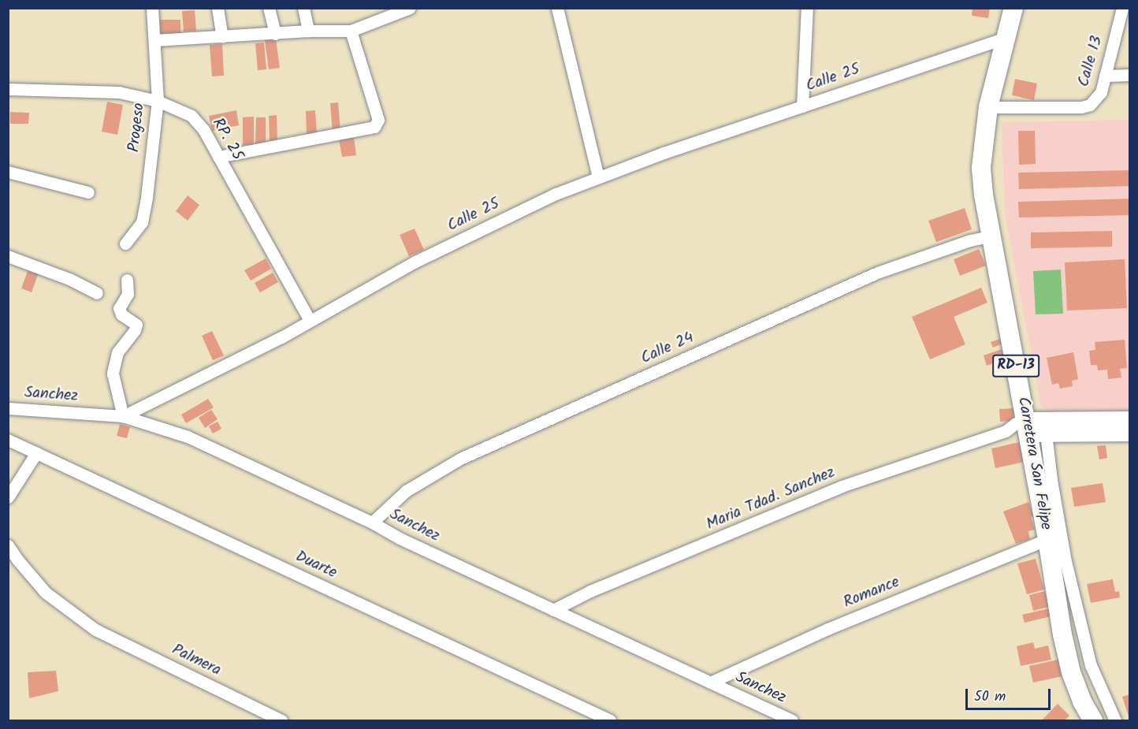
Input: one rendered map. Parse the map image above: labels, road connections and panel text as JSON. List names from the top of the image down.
{
  "streets": {
    "main road": ["RD-13", "Carretera San Felipe"],
    "street": [
      "Calle 13",
      "Calle 25",
      "Progeso",
      "RP. 25",
      "Calle 24",
      "Sanchez",
      "Maria Tdad. Sanchez",
      "Duarte",
      "Romance",
      "Palmera"
    ]
  },
  "crossings": [
    ["Calle 13", "Carretera San Felipe"],
    ["Calle 25", "RP. 25"],
    ["Calle 25", "Sanchez"],
    ["Calle 25", "Carretera San Felipe"],
    ["Progeso", "RP. 25"],
    ["Calle 24", "Sanchez"],
    ["Calle 24", "Carretera San Felipe"],
    ["Sanchez", "Maria Tdad. Sanchez"],
    ["Sanchez", "Romance"],
    ["Carretera San Felipe", "Maria Tdad. Sanchez"],
    ["Carretera San Felipe", "Romance"]
  ],
  "scale_bar": "50 m"
}
